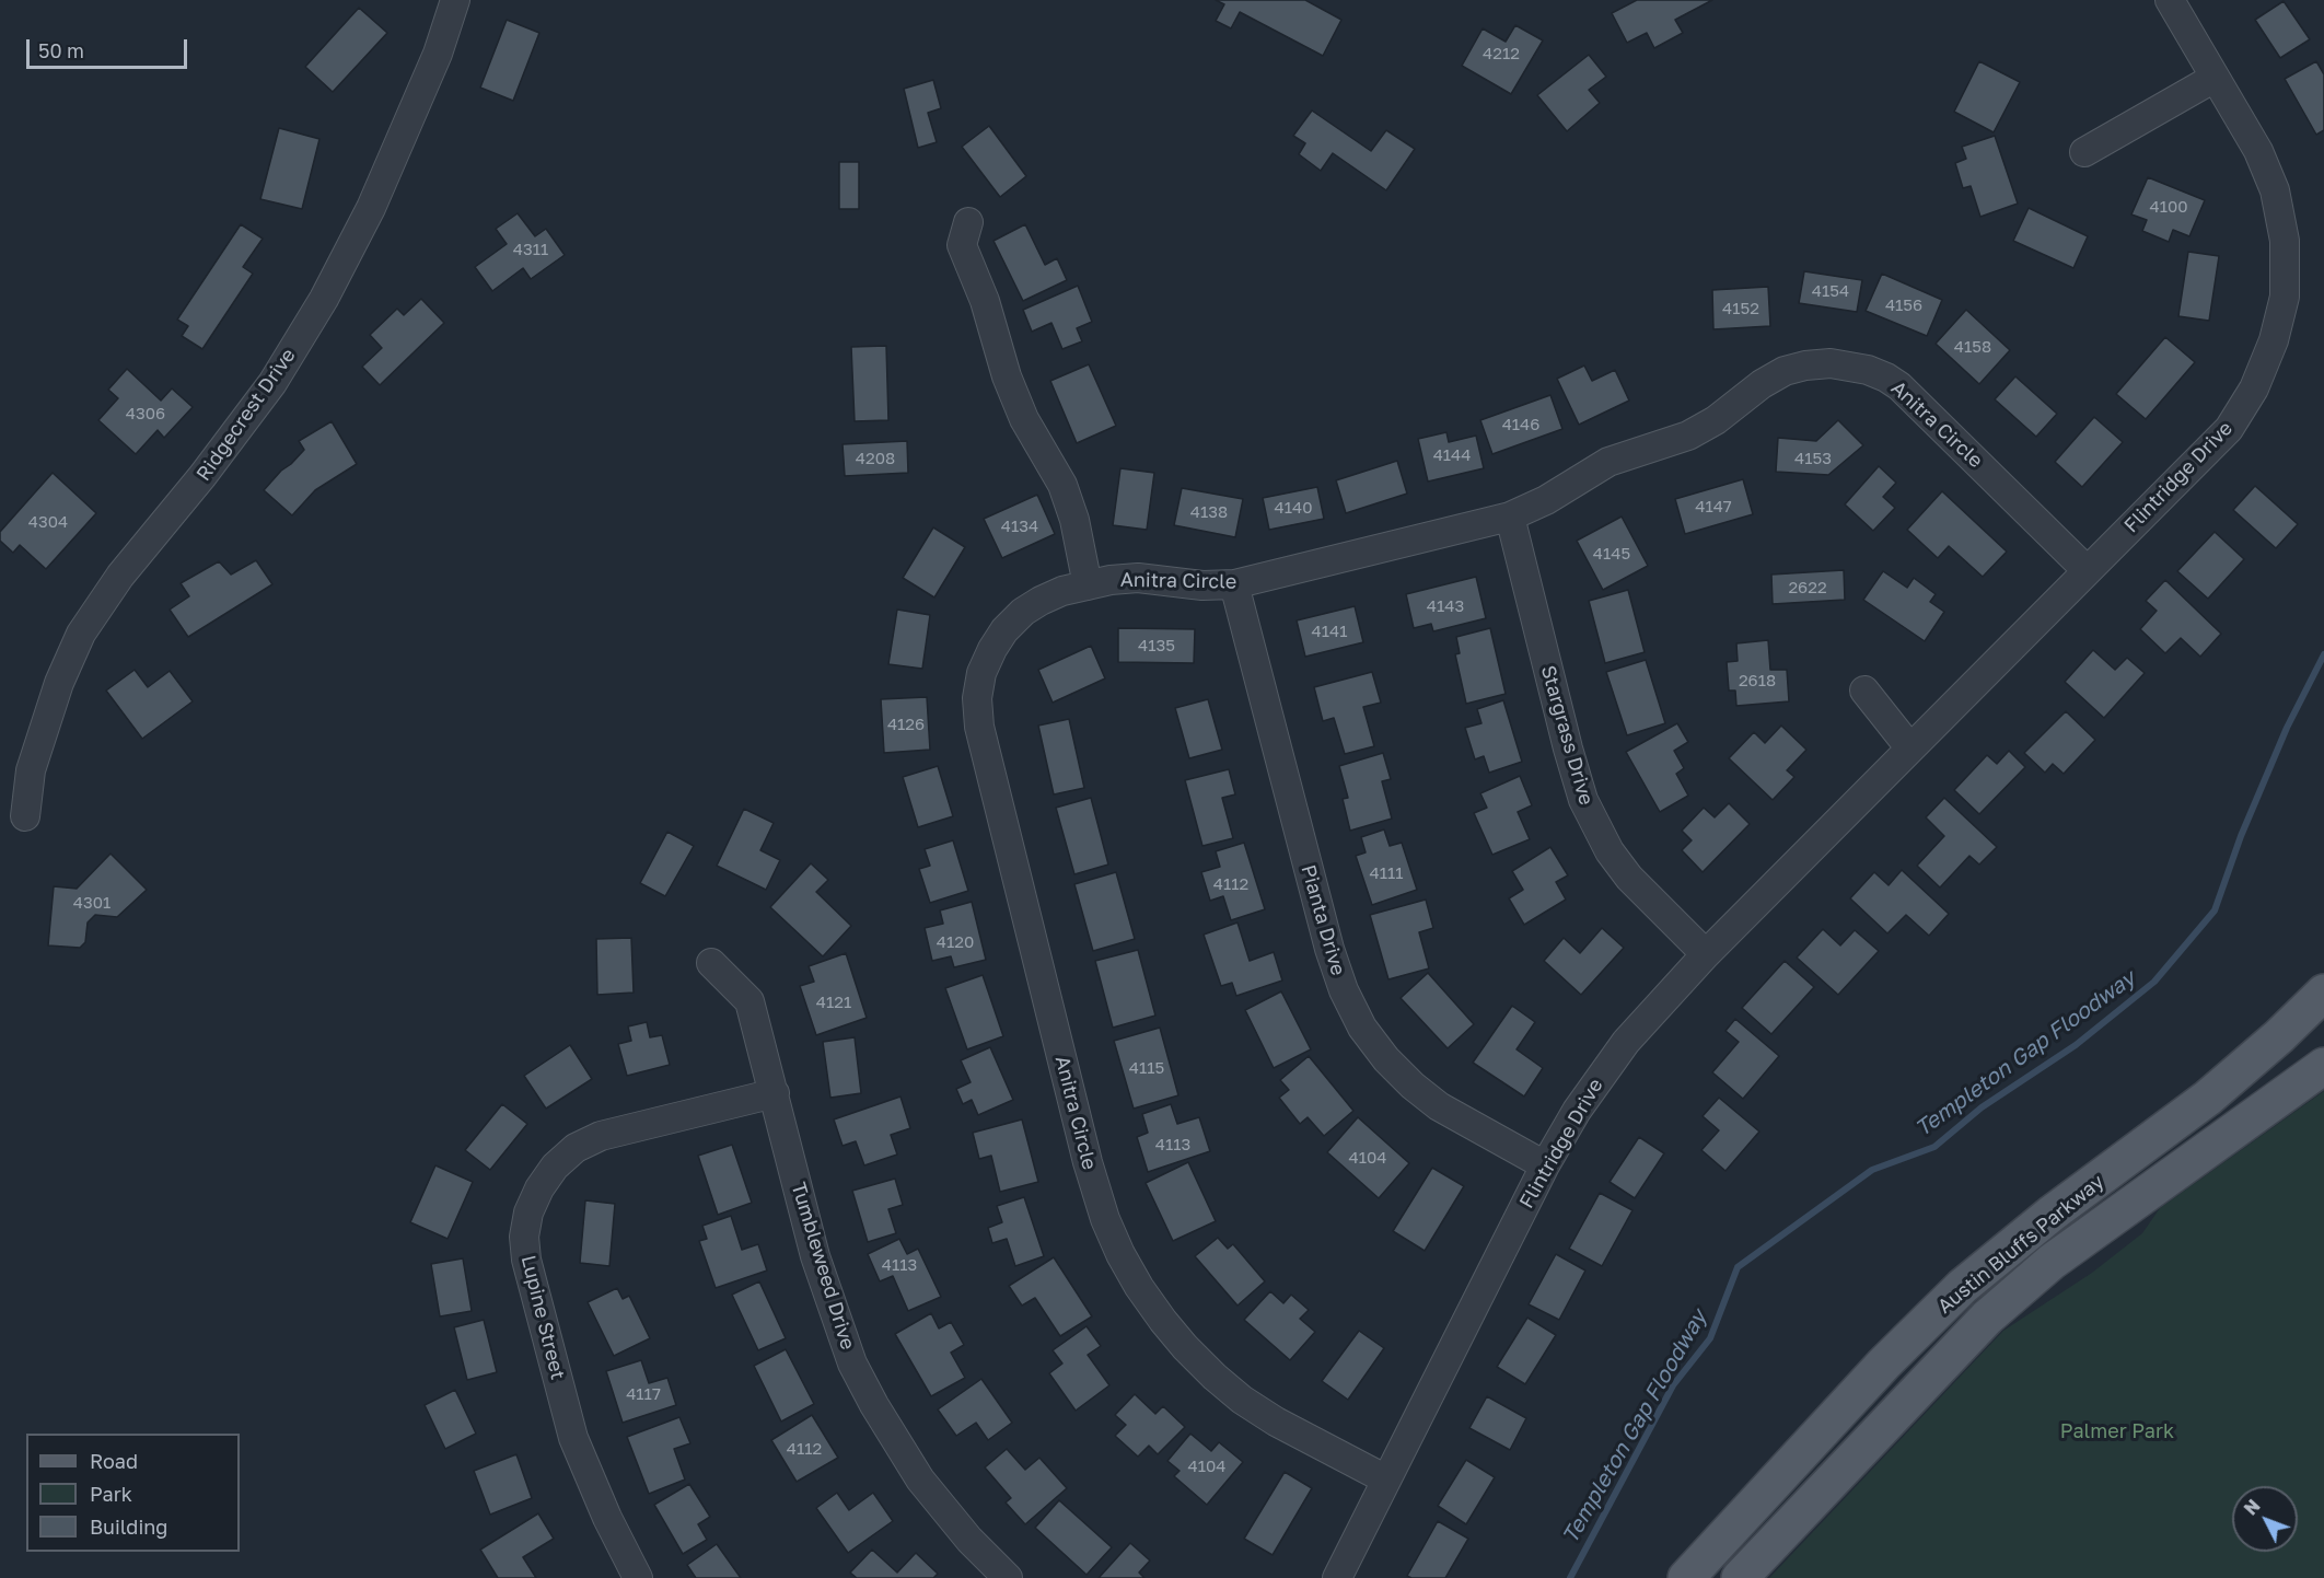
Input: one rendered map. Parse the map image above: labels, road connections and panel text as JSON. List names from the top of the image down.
{
  "streets": {
    "main road": ["Austin Bluffs Parkway"],
    "street": [
      "Ridgecrest Drive",
      "Anitra Circle",
      "Flintridge Drive",
      "Stargrass Drive",
      "Pianta Drive",
      "Tumbleweed Drive",
      "Lupine Street"
    ]
  },
  "crossings": [
    ["Anitra Circle", "Flintridge Drive"],
    ["Anitra Circle", "Stargrass Drive"],
    ["Anitra Circle", "Pianta Drive"],
    ["Flintridge Drive", "Stargrass Drive"],
    ["Flintridge Drive", "Pianta Drive"],
    ["Tumbleweed Drive", "Lupine Street"]
  ],
  "water": ["Templeton Gap Floodway"],
  "parks": ["Palmer Park"],
  "house_numbers": [
    "4212",
    "4100",
    "4311",
    "4154",
    "4156",
    "4152",
    "4158",
    "4306",
    "4146",
    "4144",
    "4208",
    "4153",
    "4147",
    "4140",
    "4138",
    "4304",
    "4134",
    "4145",
    "2622",
    "4143",
    "4141",
    "4135",
    "2618",
    "4126",
    "4111",
    "4112",
    "4301",
    "4120",
    "4121",
    "4115",
    "4113",
    "4104",
    "4113",
    "4117",
    "4112",
    "4104"
  ],
  "legend": ["Road", "Park", "Building"],
  "scale_bar": "50 m",
  "north": "top left"
}
